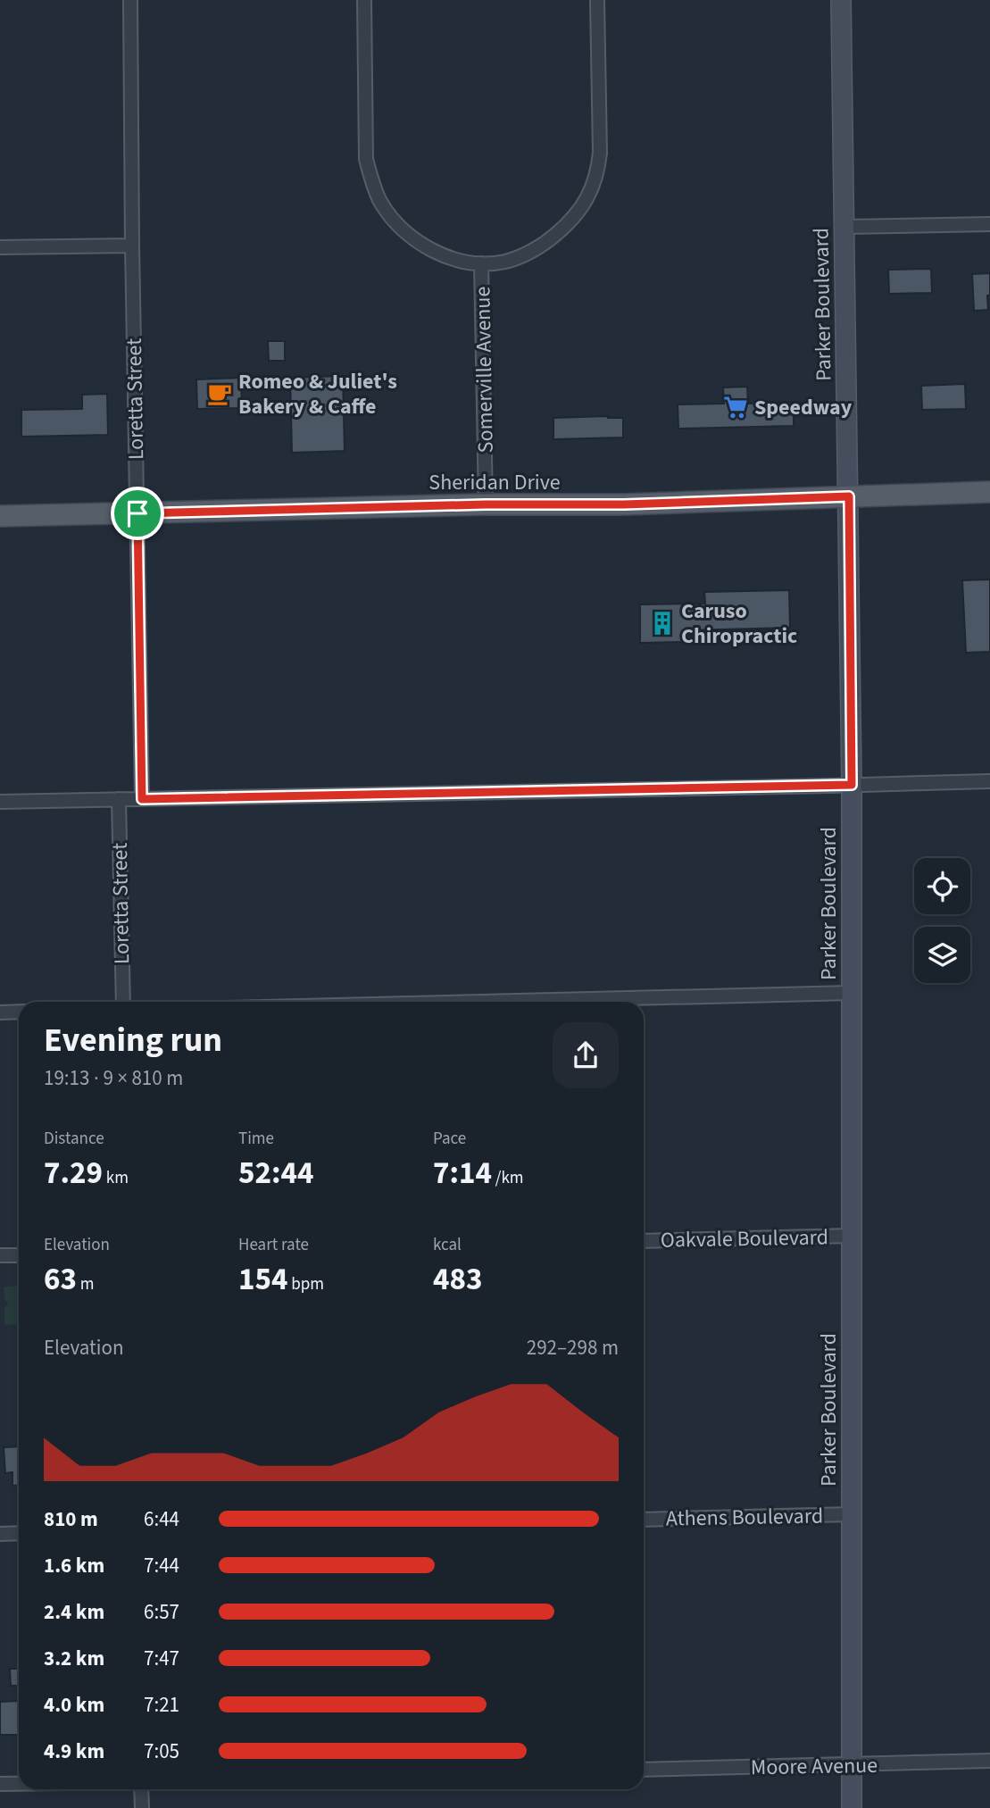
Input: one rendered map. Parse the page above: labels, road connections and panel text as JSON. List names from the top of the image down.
{
  "streets": {
    "main road": ["Sheridan Drive"],
    "street": [
      "Parker Boulevard",
      "Somerville Avenue",
      "Loretta Street",
      "Oakvale Boulevard",
      "Athens Boulevard",
      "Moore Avenue"
    ]
  },
  "crossings": [
    ["Parker Boulevard", "Sheridan Drive"],
    ["Parker Boulevard", "Oakvale Boulevard"],
    ["Parker Boulevard", "Athens Boulevard"],
    ["Parker Boulevard", "Moore Avenue"],
    ["Somerville Avenue", "Sheridan Drive"],
    ["Loretta Street", "Sheridan Drive"]
  ],
  "places": {
    "cafe": ["Romeo & Juliet's Bakery & Caffe"],
    "supermarket": ["Speedway"],
    "building": ["Caruso Chiropractic"]
  },
  "page": {
    "heading": ["Evening run", "19:13 · 9 × 810 m"],
    "stats": [
      ["Distance", "7.29 km"],
      ["Time", "52:44"],
      ["Pace", "7:14 /km"],
      ["Elevation", "63 m"],
      ["Heart rate", "154 bpm"],
      ["kcal", "483"]
    ],
    "chart": ["Elevation", "292–298 m"],
    "list": [
      {
        "name": "810 m",
        "note": "6:44"
      },
      {
        "name": "1.6 km",
        "note": "7:44"
      },
      {
        "name": "2.4 km",
        "note": "6:57"
      },
      {
        "name": "3.2 km",
        "note": "7:47"
      },
      {
        "name": "4.0 km",
        "note": "7:21"
      },
      {
        "name": "4.9 km",
        "note": "7:05"
      }
    ]
  }
}
